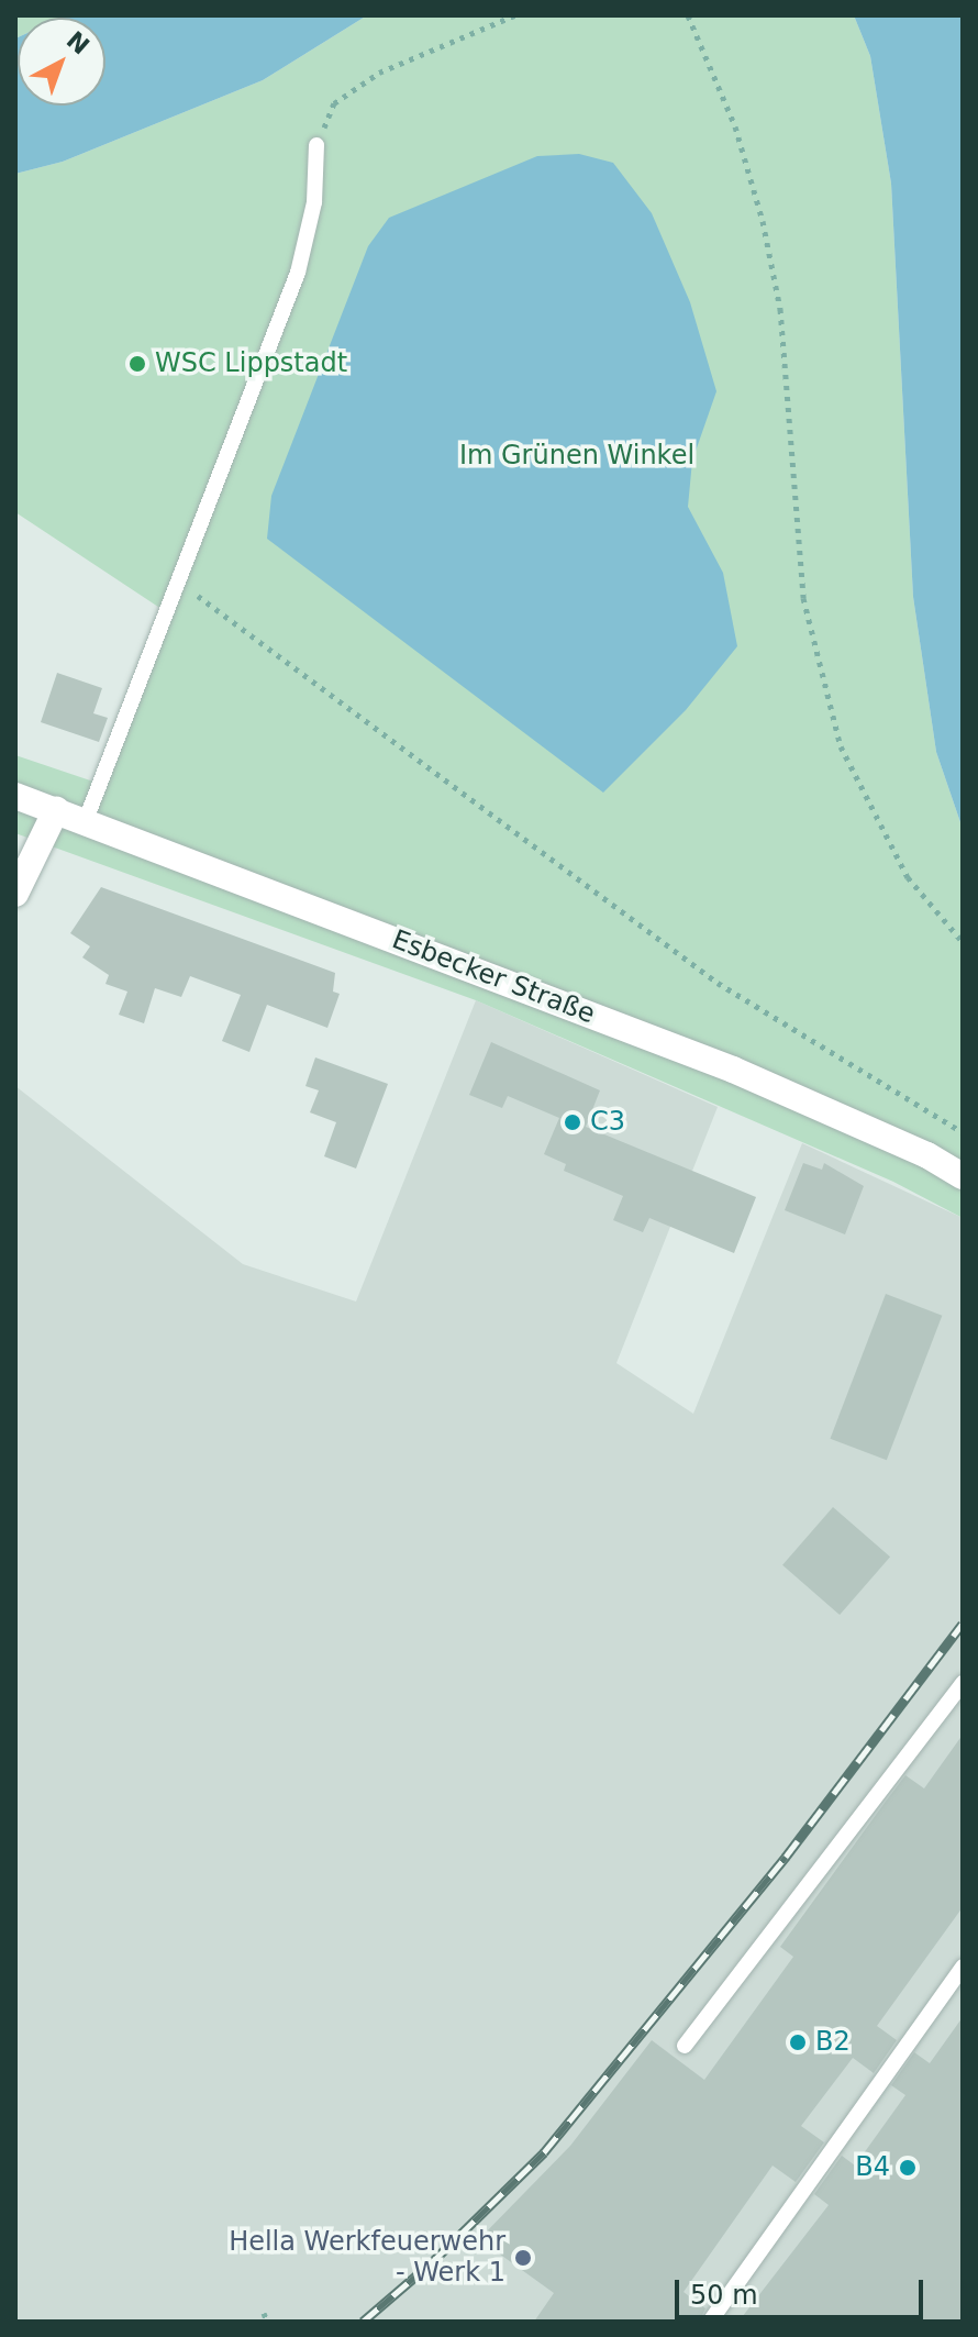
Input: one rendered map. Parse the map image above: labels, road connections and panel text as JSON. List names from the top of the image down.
{
  "streets": {
    "street": ["Esbecker Straße"]
  },
  "parks": ["Im Grünen Winkel"],
  "places": [
    "WSC Lippstadt",
    "C3",
    "B2",
    "B4",
    "Hella Werkfeuerwehr - Werk 1"
  ],
  "scale_bar": "50 m",
  "north": "top right"
}
